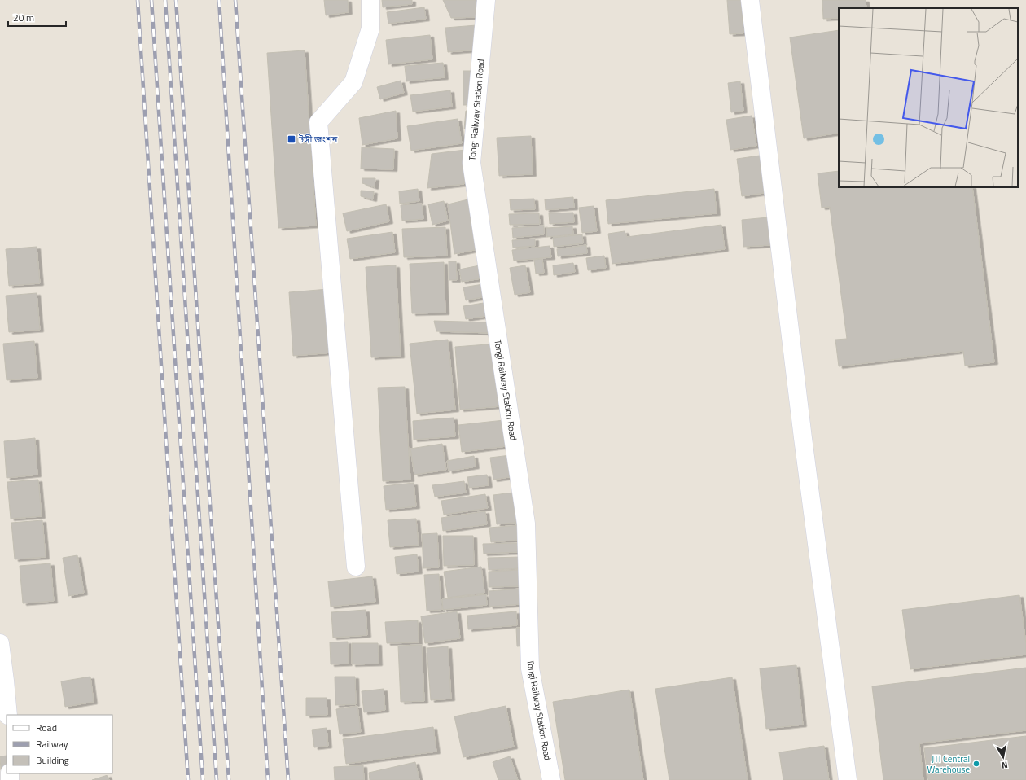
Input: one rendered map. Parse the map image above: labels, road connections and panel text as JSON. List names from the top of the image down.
{
  "streets": {
    "street": ["Tongi Railway Station Road"]
  },
  "places": {
    "transit": ["টঙ্গী জংশন"],
    "other": ["JTI Central Warehouse"]
  },
  "legend": ["Road", "Railway", "Building"],
  "scale_bar": "20 m",
  "north": "bottom"
}
